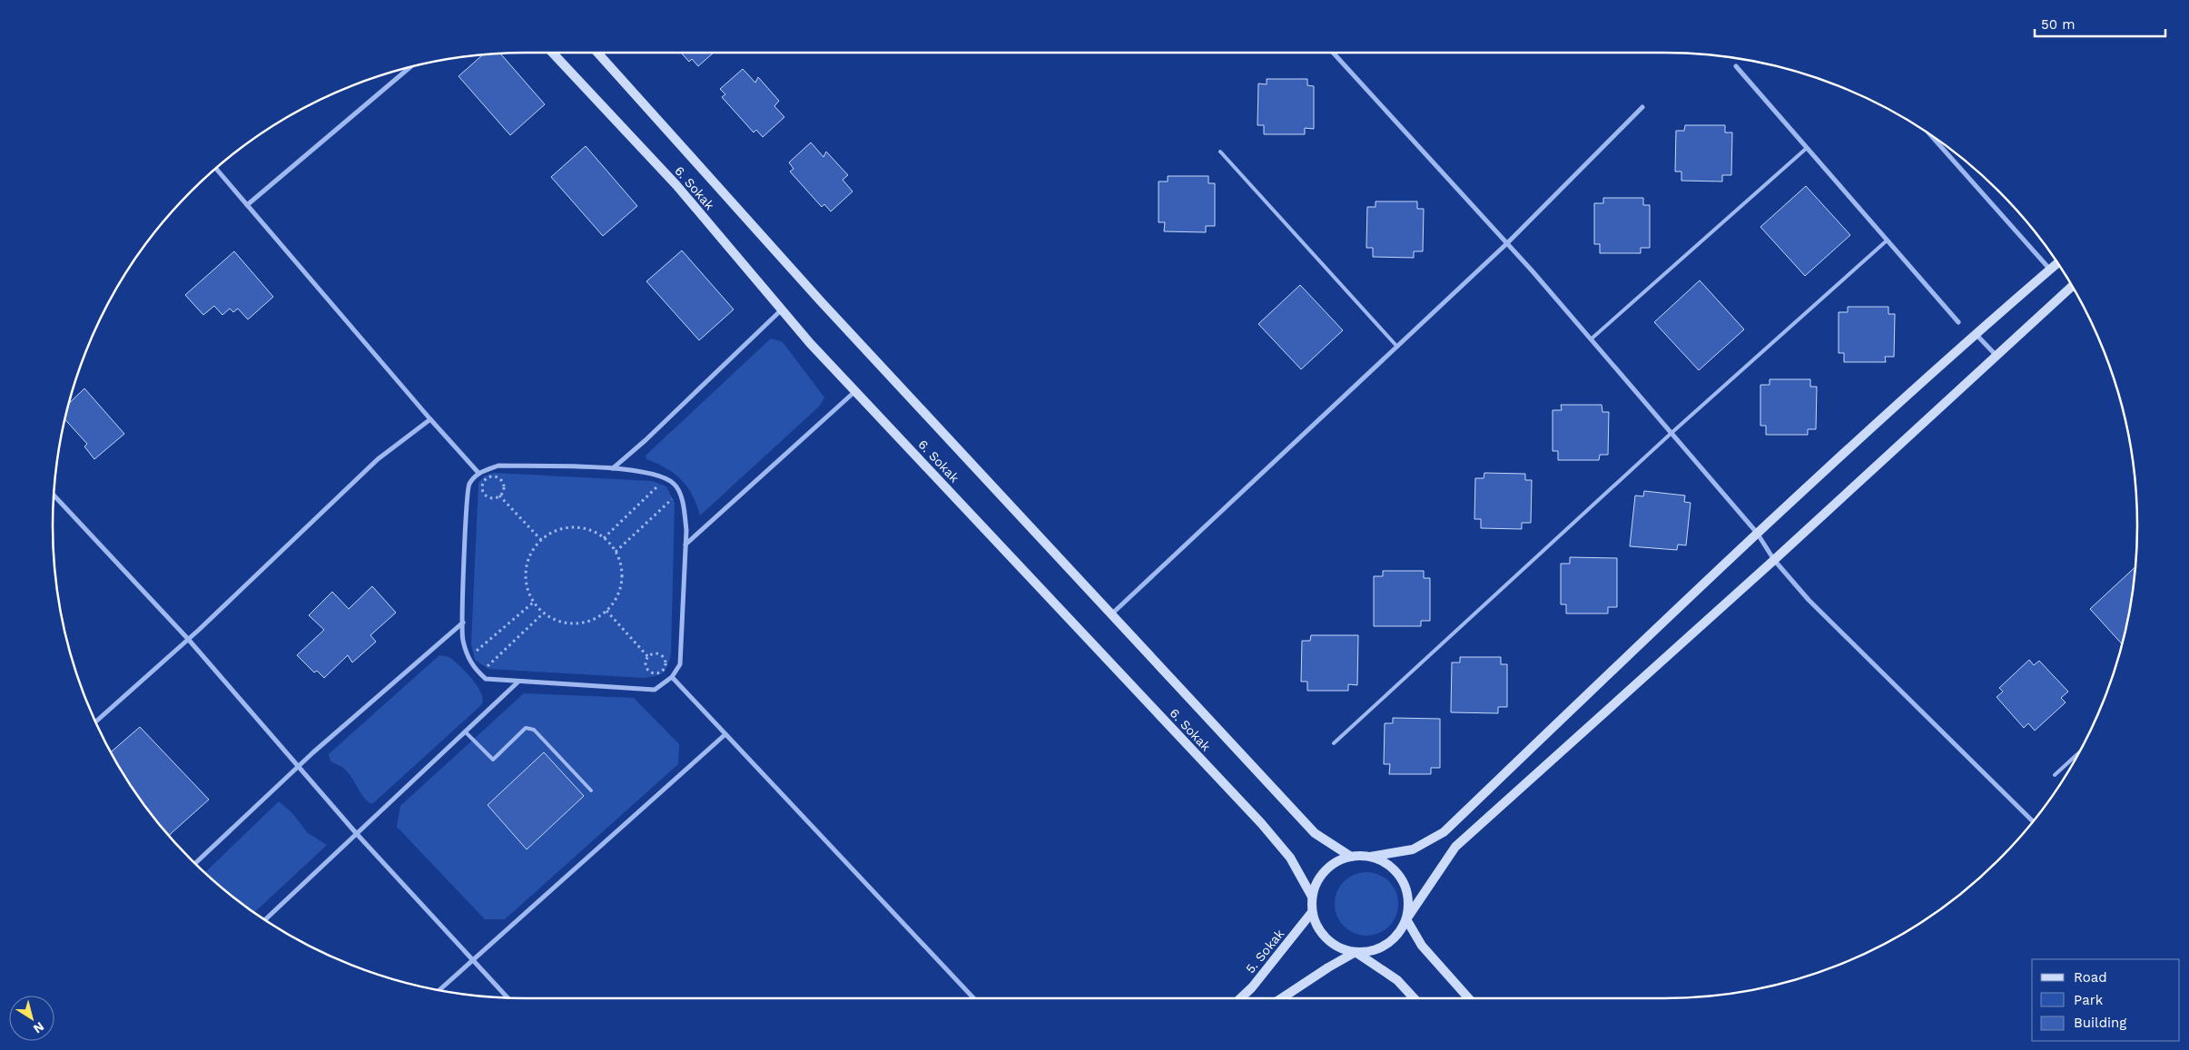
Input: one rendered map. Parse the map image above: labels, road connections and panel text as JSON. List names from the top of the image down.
{
  "streets": {
    "street": ["6. Sokak", "5. Sokak"]
  },
  "crossings": [
    ["6. Sokak", "5. Sokak"]
  ],
  "legend": ["Road", "Park", "Building"],
  "scale_bar": "50 m",
  "north": "bottom right"
}
